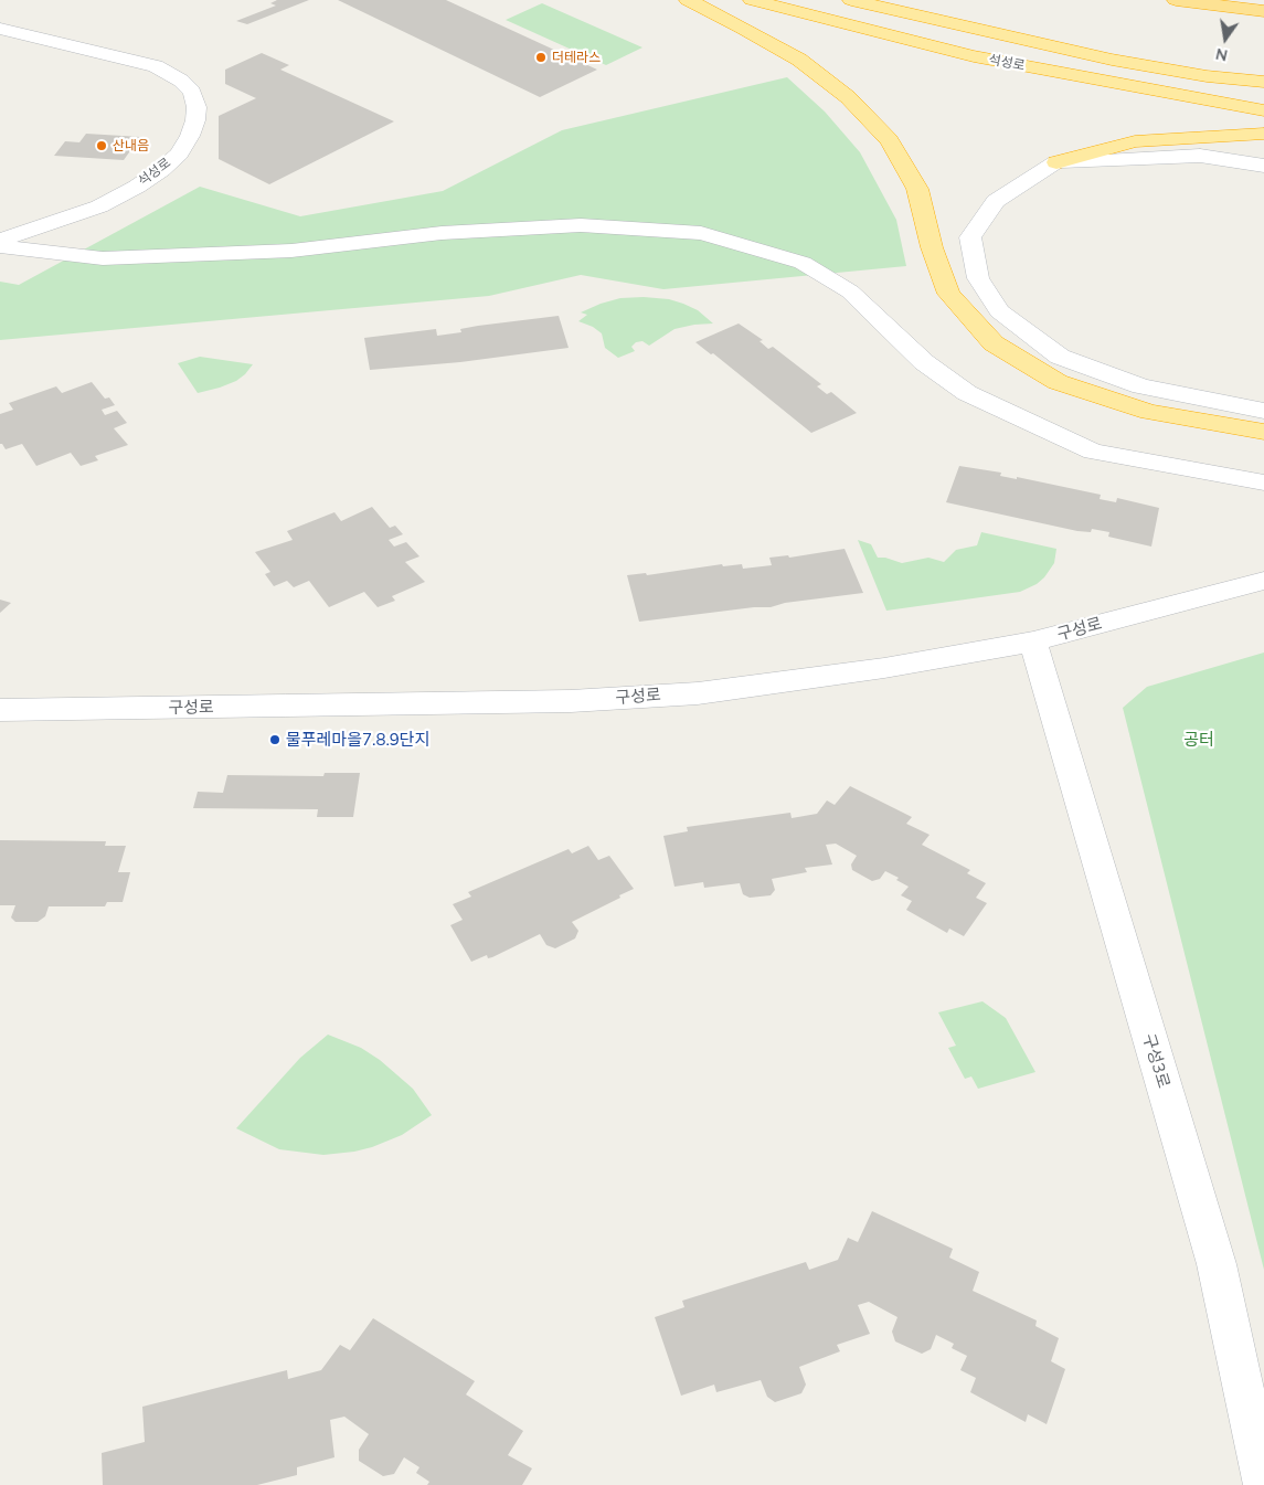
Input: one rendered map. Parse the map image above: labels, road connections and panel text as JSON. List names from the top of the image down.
{
  "streets": {
    "highway": ["석성로"],
    "street": ["구성로", "구성3로"]
  },
  "crossings": [
    ["구성로", "구성3로"]
  ],
  "parks": ["공터"],
  "places": ["더테라스", "산내음", "물푸레마을7.8.9단지"],
  "north": "bottom"
}
